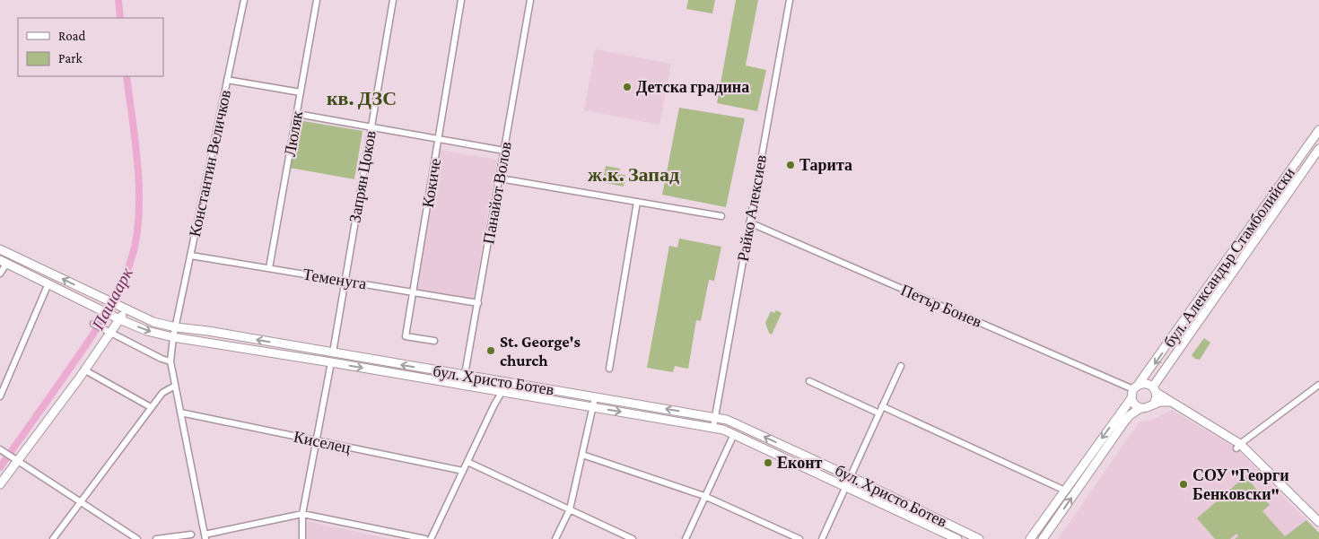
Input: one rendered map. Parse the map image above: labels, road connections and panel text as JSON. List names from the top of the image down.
{
  "streets": {
    "main road": ["бул. Александър Стамболийски", "бул. Христо Ботев"],
    "street": [
      "Люляк",
      "Константин Величков",
      "Запрян Цоков",
      "Кокиче",
      "Панайот Волов",
      "Райко Алексиев",
      "Теменуга",
      "Петър Бонев",
      "Киселец"
    ]
  },
  "crossings": [
    ["Люляк", "Теменуга"],
    ["Константин Величков", "Теменуга"],
    ["Константин Величков", "бул. Христо Ботев"],
    ["Запрян Цоков", "Теменуга"],
    ["Запрян Цоков", "бул. Христо Ботев"],
    ["Кокиче", "Теменуга"],
    ["Панайот Волов", "Теменуга"],
    ["Панайот Волов", "бул. Христо Ботев"],
    ["Райко Алексиев", "Петър Бонев"],
    ["Райко Алексиев", "бул. Христо Ботев"],
    ["бул. Александър Стамболийски", "Петър Бонев"]
  ],
  "districts": ["кв. ДЗС", "ж.к. Запад"],
  "water": ["Пашаарк"],
  "places": [
    "Детска градина",
    "Тарита",
    "St. George's church",
    "Еконт",
    "СОУ \"Георги Бенковски\""
  ],
  "legend": ["Road", "Park"]
}
